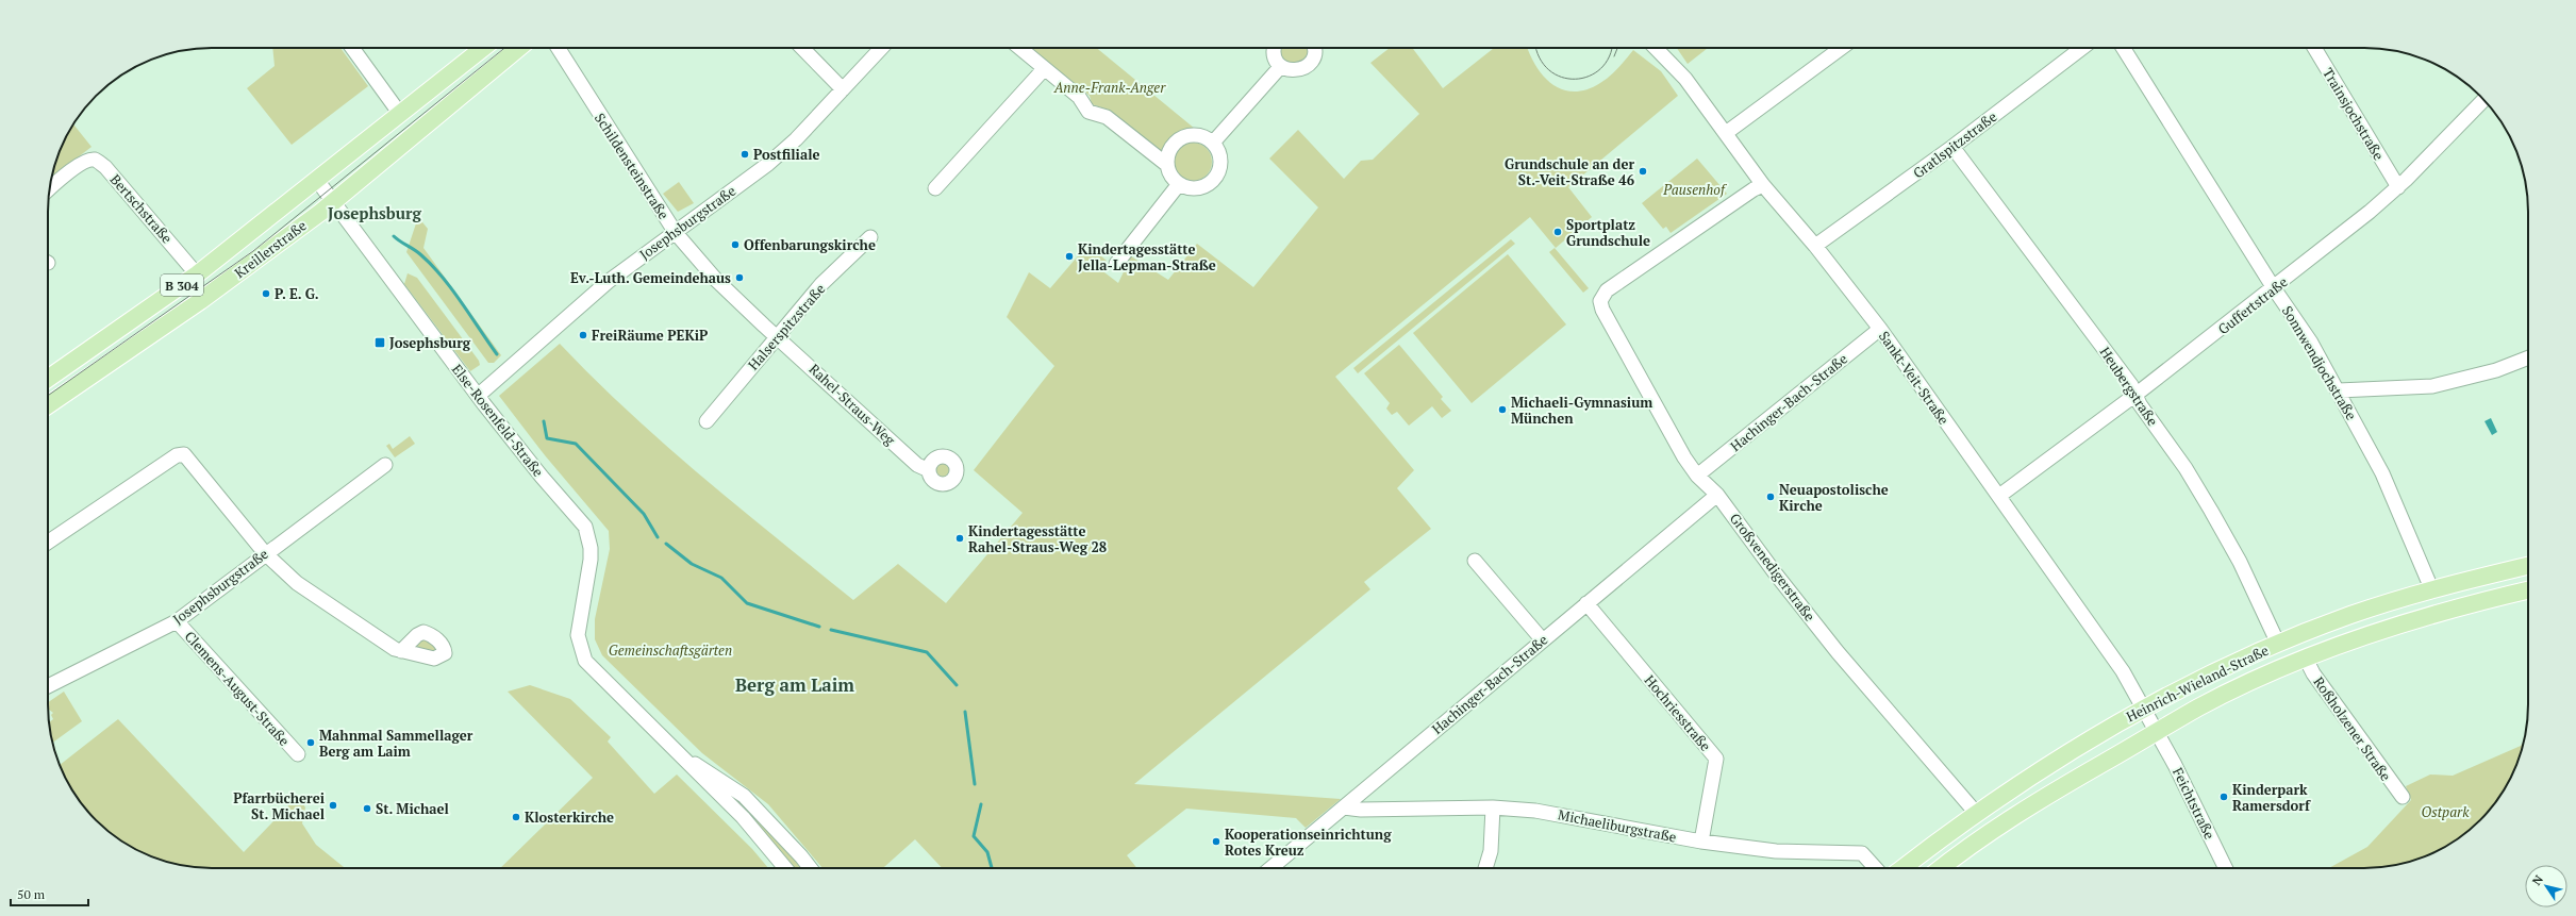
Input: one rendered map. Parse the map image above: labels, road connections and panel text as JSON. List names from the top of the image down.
{
  "streets": {
    "main road": ["Kreillerstraße", "B 304", "Heinrich-Wieland-Straße"],
    "street": [
      "Trainsjochstraße",
      "Gratlspitzstraße",
      "Schildensteinstraße",
      "Bertschstraße",
      "Josephsburgstraße",
      "Guffertstraße",
      "Halserspitzstraße",
      "Sonnwendjochstraße",
      "Sankt-Veit-Straße",
      "Heubergstraße",
      "Hachinger-Bach-Straße",
      "Rahel-Straus-Weg",
      "Else-Rosenfeld-Straße",
      "Großvenedigerstraße",
      "Clemens-August-Straße",
      "Hochriesstraße",
      "Roßholzener Straße",
      "Feichtstraße",
      "Michaeliburgstraße"
    ]
  },
  "crossings": [
    ["Trainsjochstraße", "Guffertstraße"],
    ["Gratlspitzstraße", "Sankt-Veit-Straße"],
    ["Gratlspitzstraße", "Heubergstraße"],
    ["Schildensteinstraße", "Josephsburgstraße"],
    ["Schildensteinstraße", "Halserspitzstraße"],
    ["Schildensteinstraße", "Rahel-Straus-Weg"],
    ["Bertschstraße", "Kreillerstraße"],
    ["Josephsburgstraße", "Else-Rosenfeld-Straße"],
    ["Josephsburgstraße", "Clemens-August-Straße"],
    ["Kreillerstraße", "Else-Rosenfeld-Straße"],
    ["Guffertstraße", "Sonnwendjochstraße"],
    ["Guffertstraße", "Sankt-Veit-Straße"],
    ["Guffertstraße", "Heubergstraße"],
    ["Halserspitzstraße", "Rahel-Straus-Weg"],
    ["Sonnwendjochstraße", "Heinrich-Wieland-Straße"],
    ["Sankt-Veit-Straße", "Hachinger-Bach-Straße"],
    ["Sankt-Veit-Straße", "Großvenedigerstraße"],
    ["Sankt-Veit-Straße", "Heinrich-Wieland-Straße"],
    ["Sankt-Veit-Straße", "Feichtstraße"],
    ["Heubergstraße", "Heinrich-Wieland-Straße"],
    ["Hachinger-Bach-Straße", "Großvenedigerstraße"],
    ["Hachinger-Bach-Straße", "Hochriesstraße"],
    ["Hachinger-Bach-Straße", "Michaeliburgstraße"],
    ["Großvenedigerstraße", "Heinrich-Wieland-Straße"],
    ["Heinrich-Wieland-Straße", "Roßholzener Straße"],
    ["Heinrich-Wieland-Straße", "Feichtstraße"],
    ["Hochriesstraße", "Michaeliburgstraße"]
  ],
  "districts": ["Josephsburg", "Berg am Laim"],
  "parks": [
    "Anne-Frank-Anger",
    "Pausenhof",
    "Gemeinschaftsgärten",
    "Ostpark"
  ],
  "places": {
    "other": [
      "Postfiliale",
      "Grundschule an der St.-Veit-Straße 46",
      "Sportplatz Grundschule",
      "Offenbarungskirche",
      "Kindertagesstätte Jella-Lepman-Straße",
      "Ev.-Luth. Gemeindehaus",
      "P. E. G.",
      "FreiRäume PEKiP",
      "Michaeli-Gymnasium München",
      "Neuapostolische Kirche",
      "Kindertagesstätte Rahel-Straus-Weg 28",
      "Mahnmal Sammellager Berg am Laim",
      "Kinderpark Ramersdorf",
      "Pfarrbücherei St. Michael",
      "St. Michael",
      "Klosterkirche",
      "Kooperationseinrichtung Rotes Kreuz"
    ],
    "transit": ["Josephsburg"]
  },
  "scale_bar": "50 m",
  "north": "top left"
}
